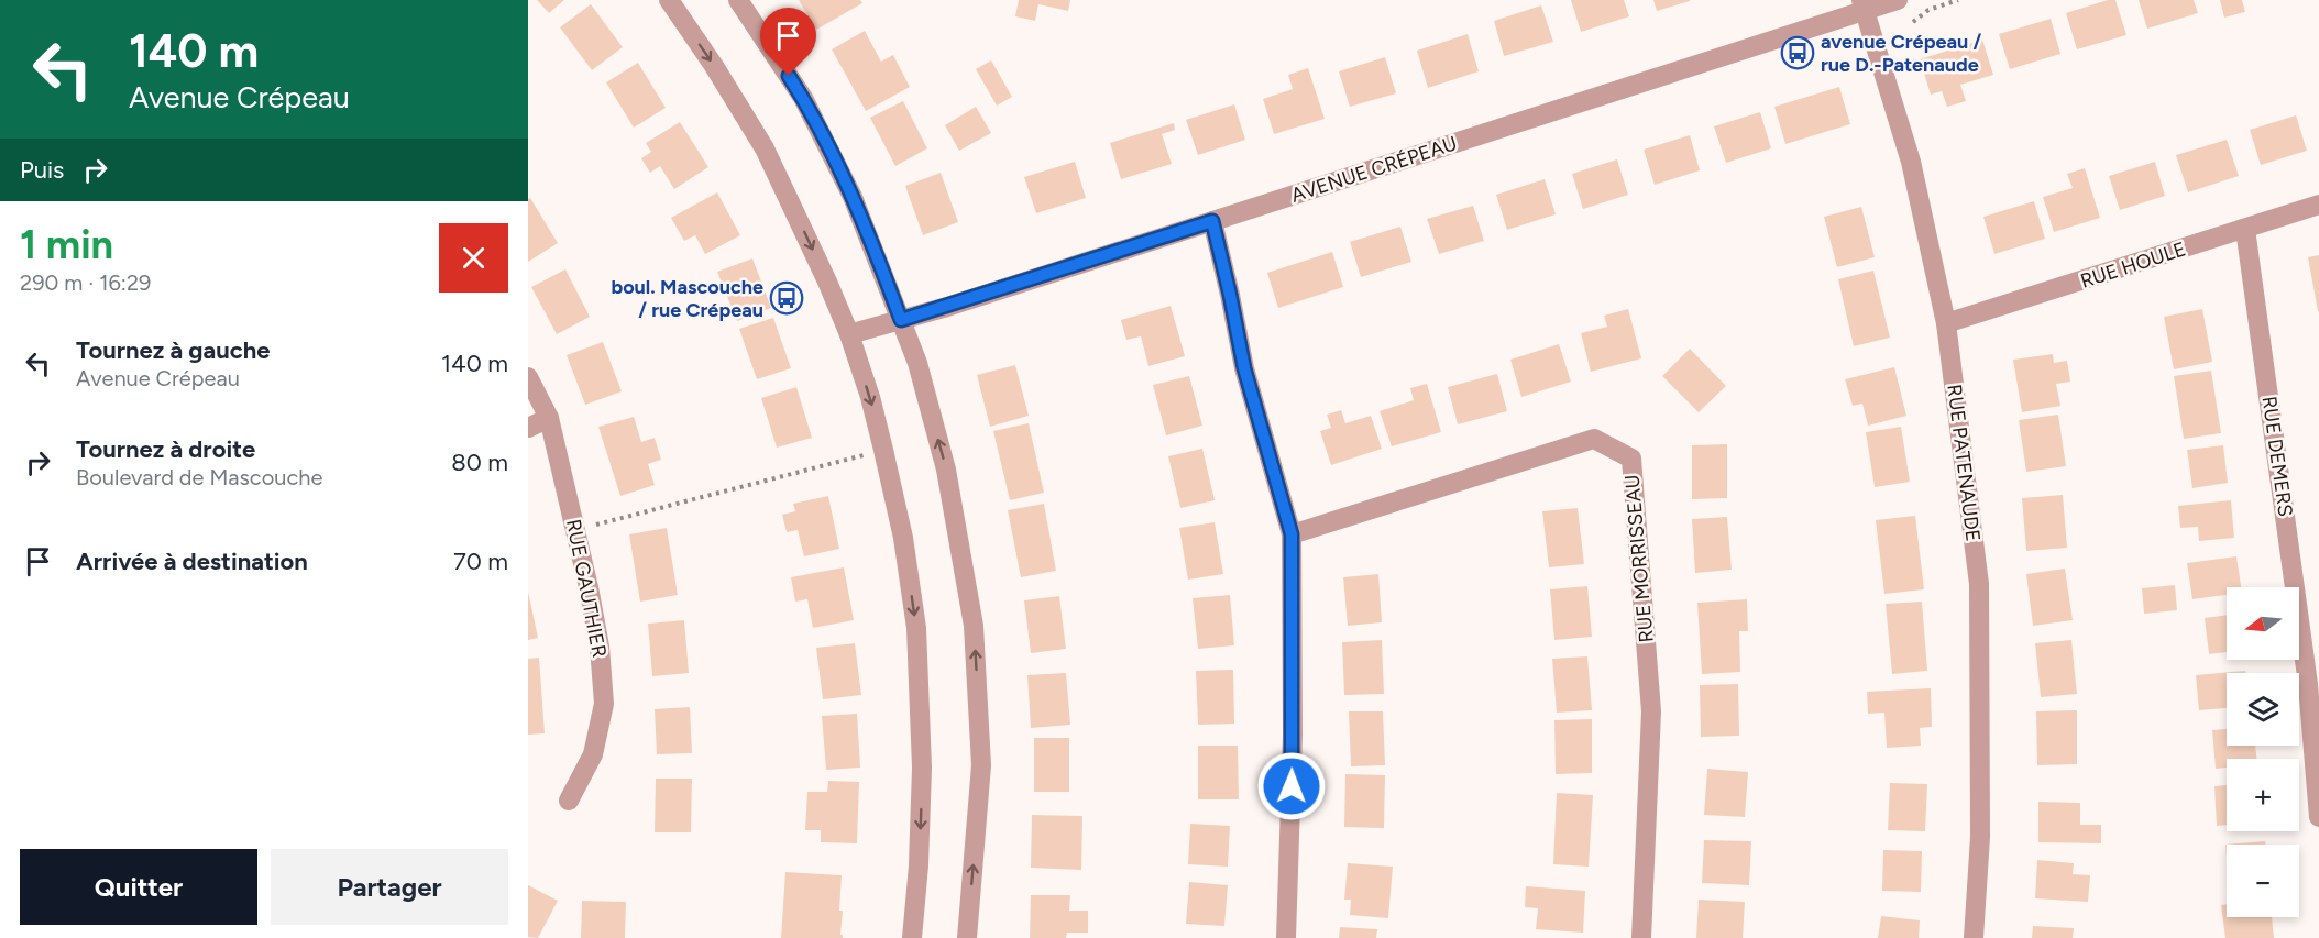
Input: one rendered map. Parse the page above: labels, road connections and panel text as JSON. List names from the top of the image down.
{
  "streets": {
    "street": [
      "AVENUE CRÉPEAU",
      "RUE HOULE",
      "RUE DEMERS",
      "RUE PATENAUDE",
      "RUE MORRISSEAU",
      "RUE GAUTHIER"
    ]
  },
  "crossings": [
    ["AVENUE CRÉPEAU", "RUE PATENAUDE"],
    ["RUE HOULE", "RUE DEMERS"],
    ["RUE HOULE", "RUE PATENAUDE"]
  ],
  "places": {
    "bus stop": ["avenue Crépeau / rue D.-Patenaude", "boul. Mascouche / rue Crépeau"]
  },
  "north": "left",
  "page": {
    "turn": ["140 m", "Avenue Crépeau"],
    "then": "Puis",
    "heading": ["1 min", "290 m · 16:29"],
    "list": [
      {
        "name": "Tournez à gauche",
        "note": "Avenue Crépeau",
        "value": "140 m"
      },
      {
        "name": "Tournez à droite",
        "note": "Boulevard de Mascouche",
        "value": "80 m"
      },
      {
        "name": "Arrivée à destination",
        "value": "70 m"
      }
    ],
    "map_buttons": ["+", "−"],
    "buttons": ["Quitter", "Partager"]
  }
}
